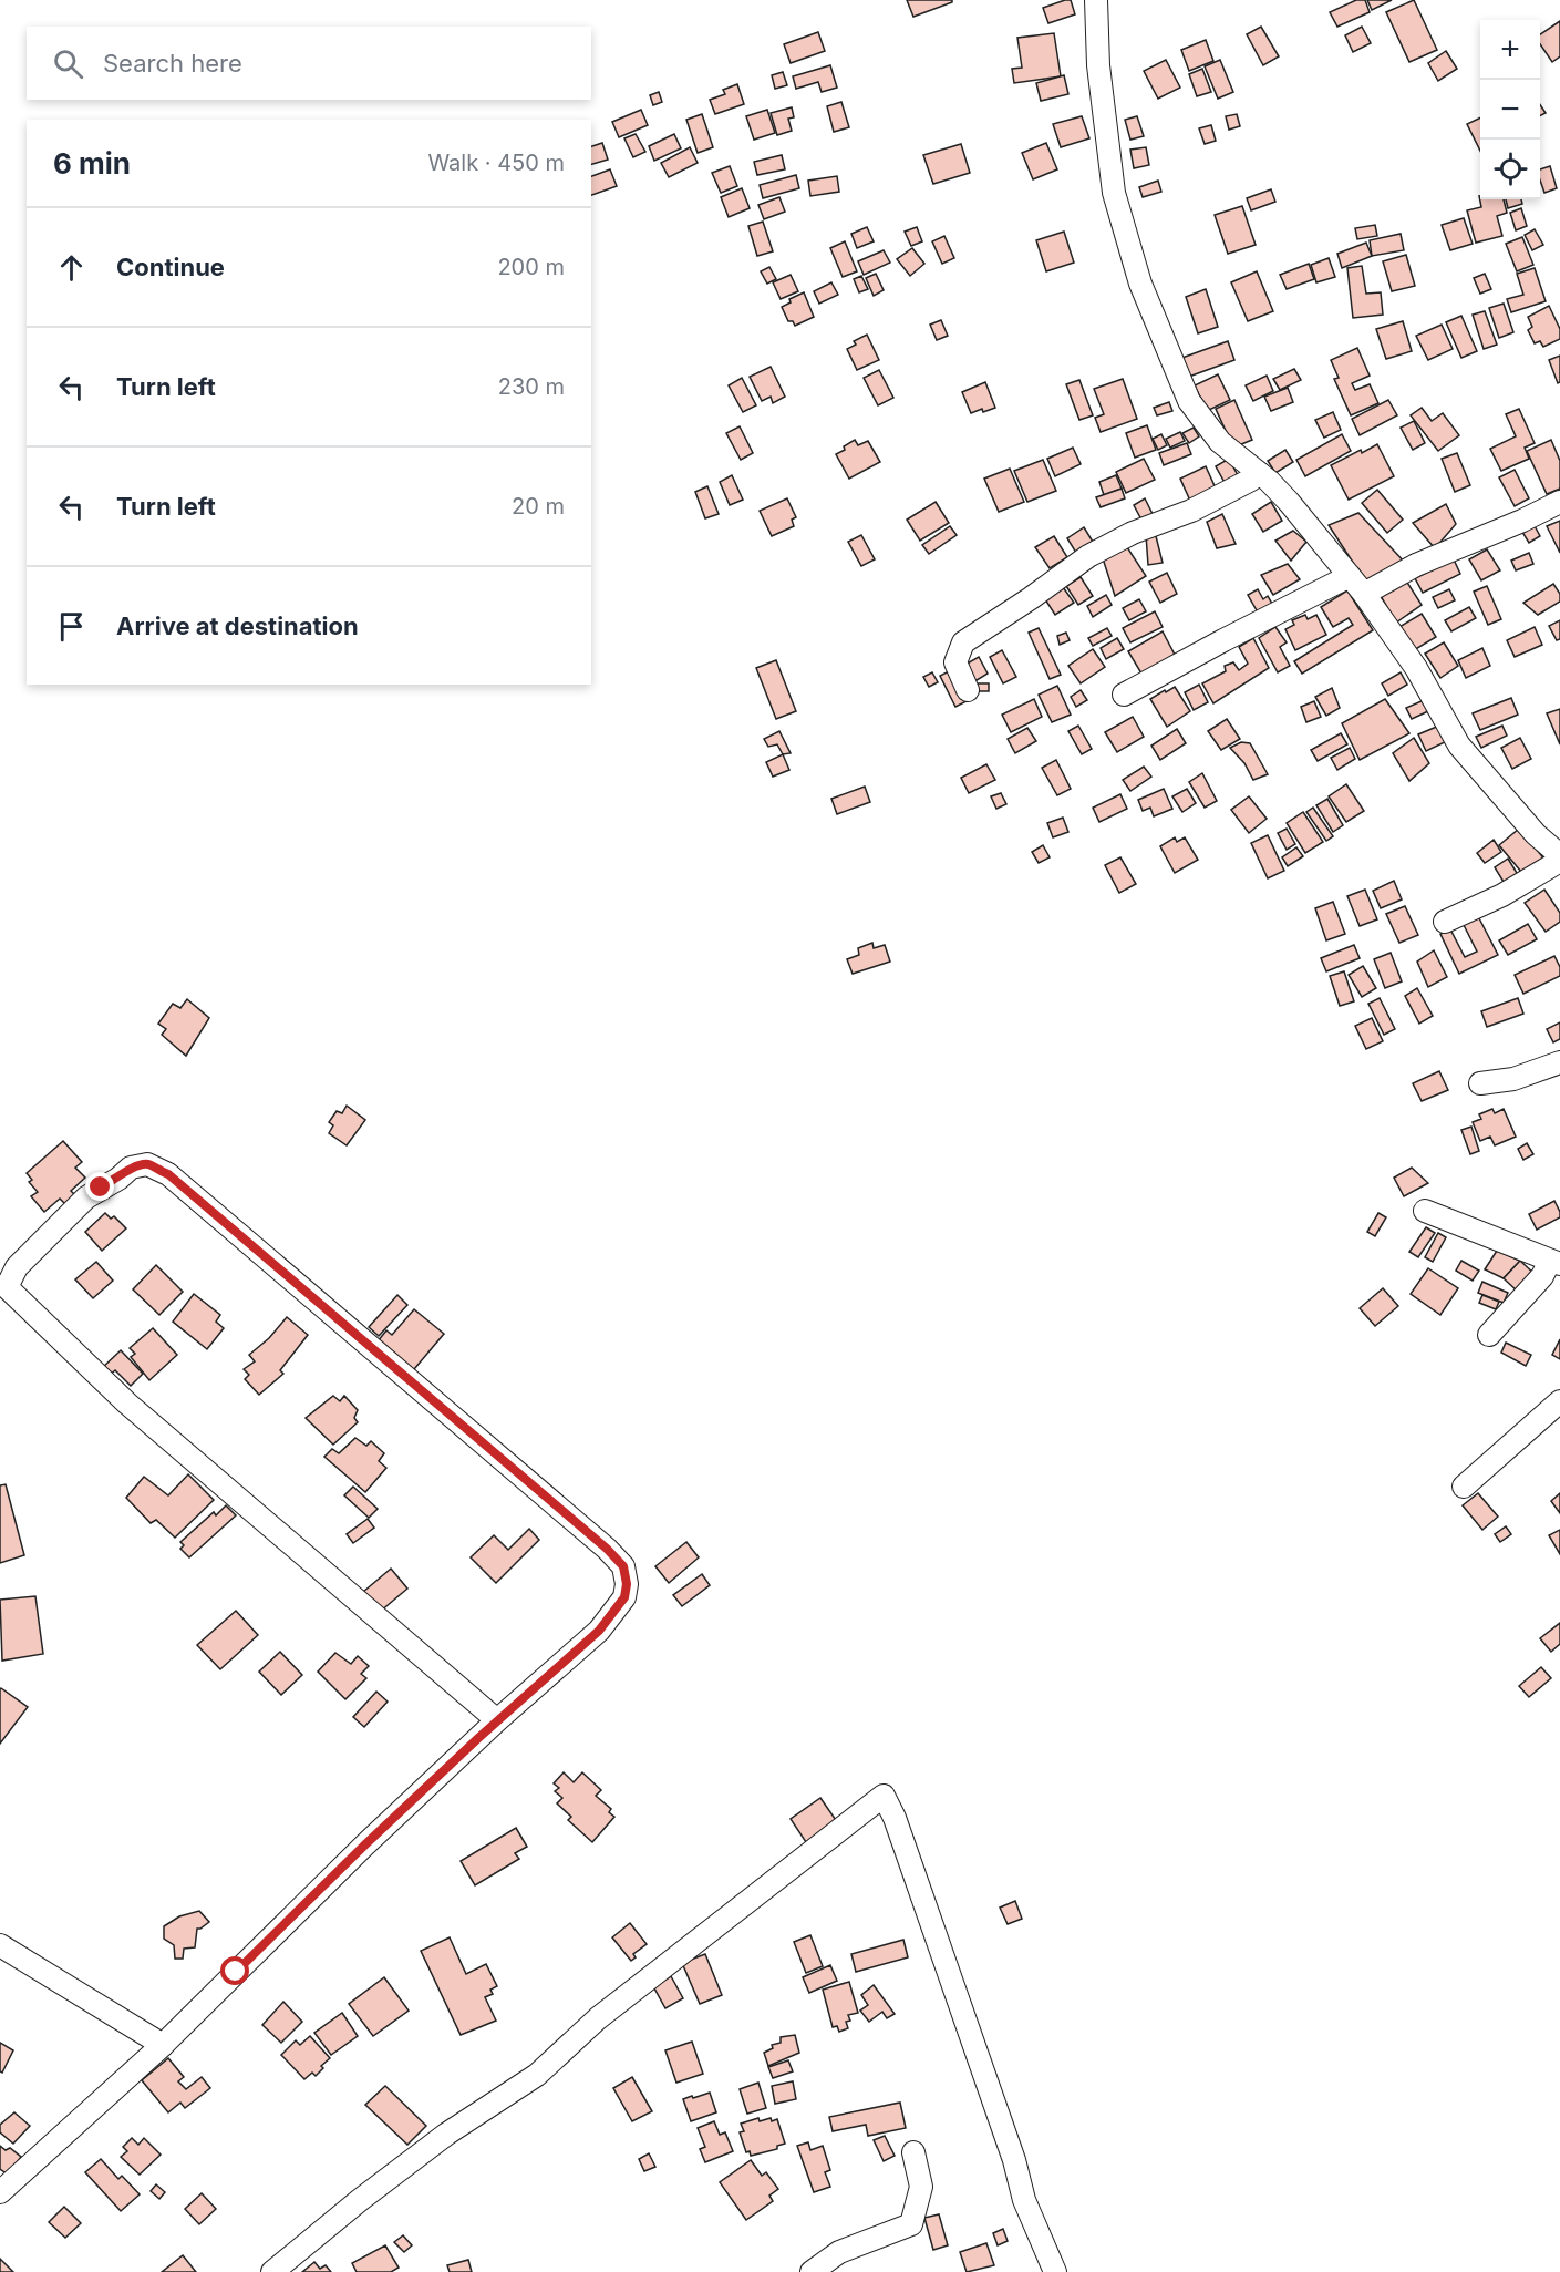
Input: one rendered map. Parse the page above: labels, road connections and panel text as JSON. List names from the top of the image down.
{
  "page": {
    "map_buttons": ["+", "−"],
    "search": "Search here",
    "heading": ["6 min", "Walk · 450 m"],
    "list": [
      ["Continue", "200 m"],
      ["Turn left", "230 m"],
      ["Turn left", "20 m"],
      "Arrive at destination"
    ]
  }
}
